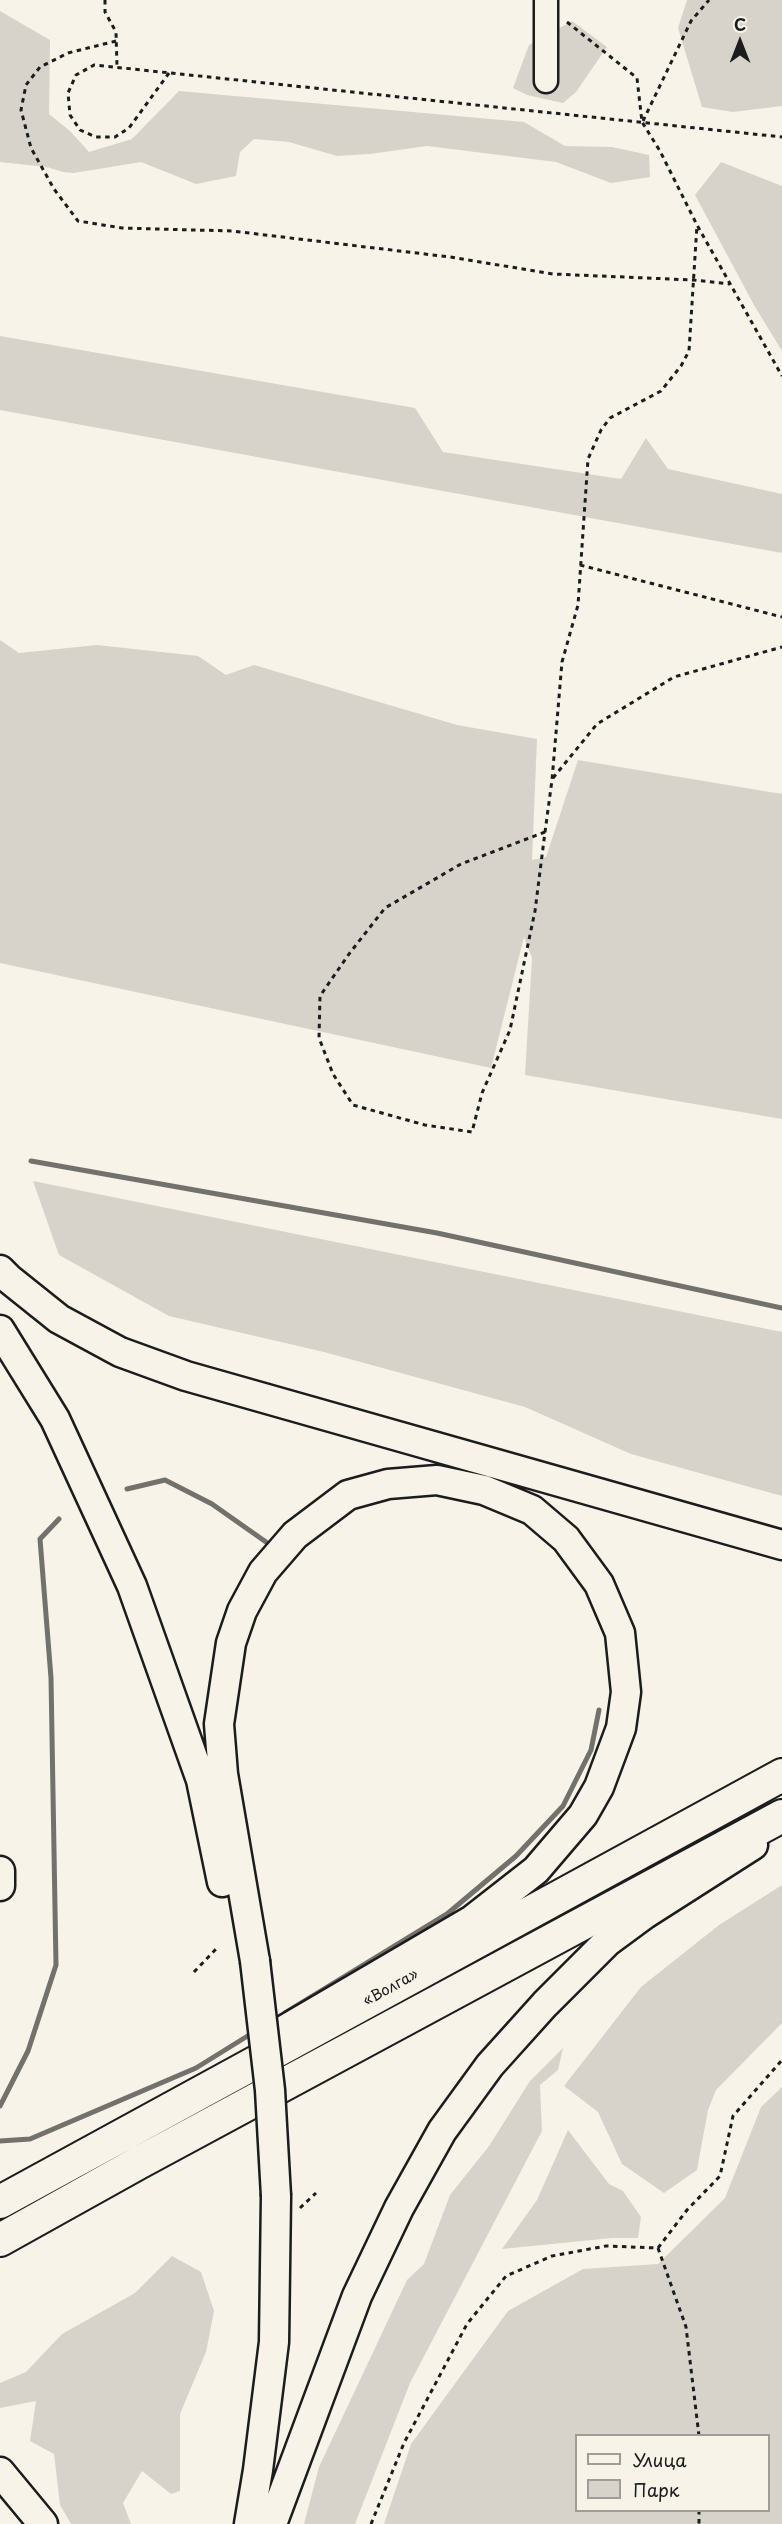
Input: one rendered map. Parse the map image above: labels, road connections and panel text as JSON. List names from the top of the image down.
{
  "streets": {
    "highway": ["«Волга»"]
  },
  "legend": ["Улица", "Парк"],
  "north": "top"
}
